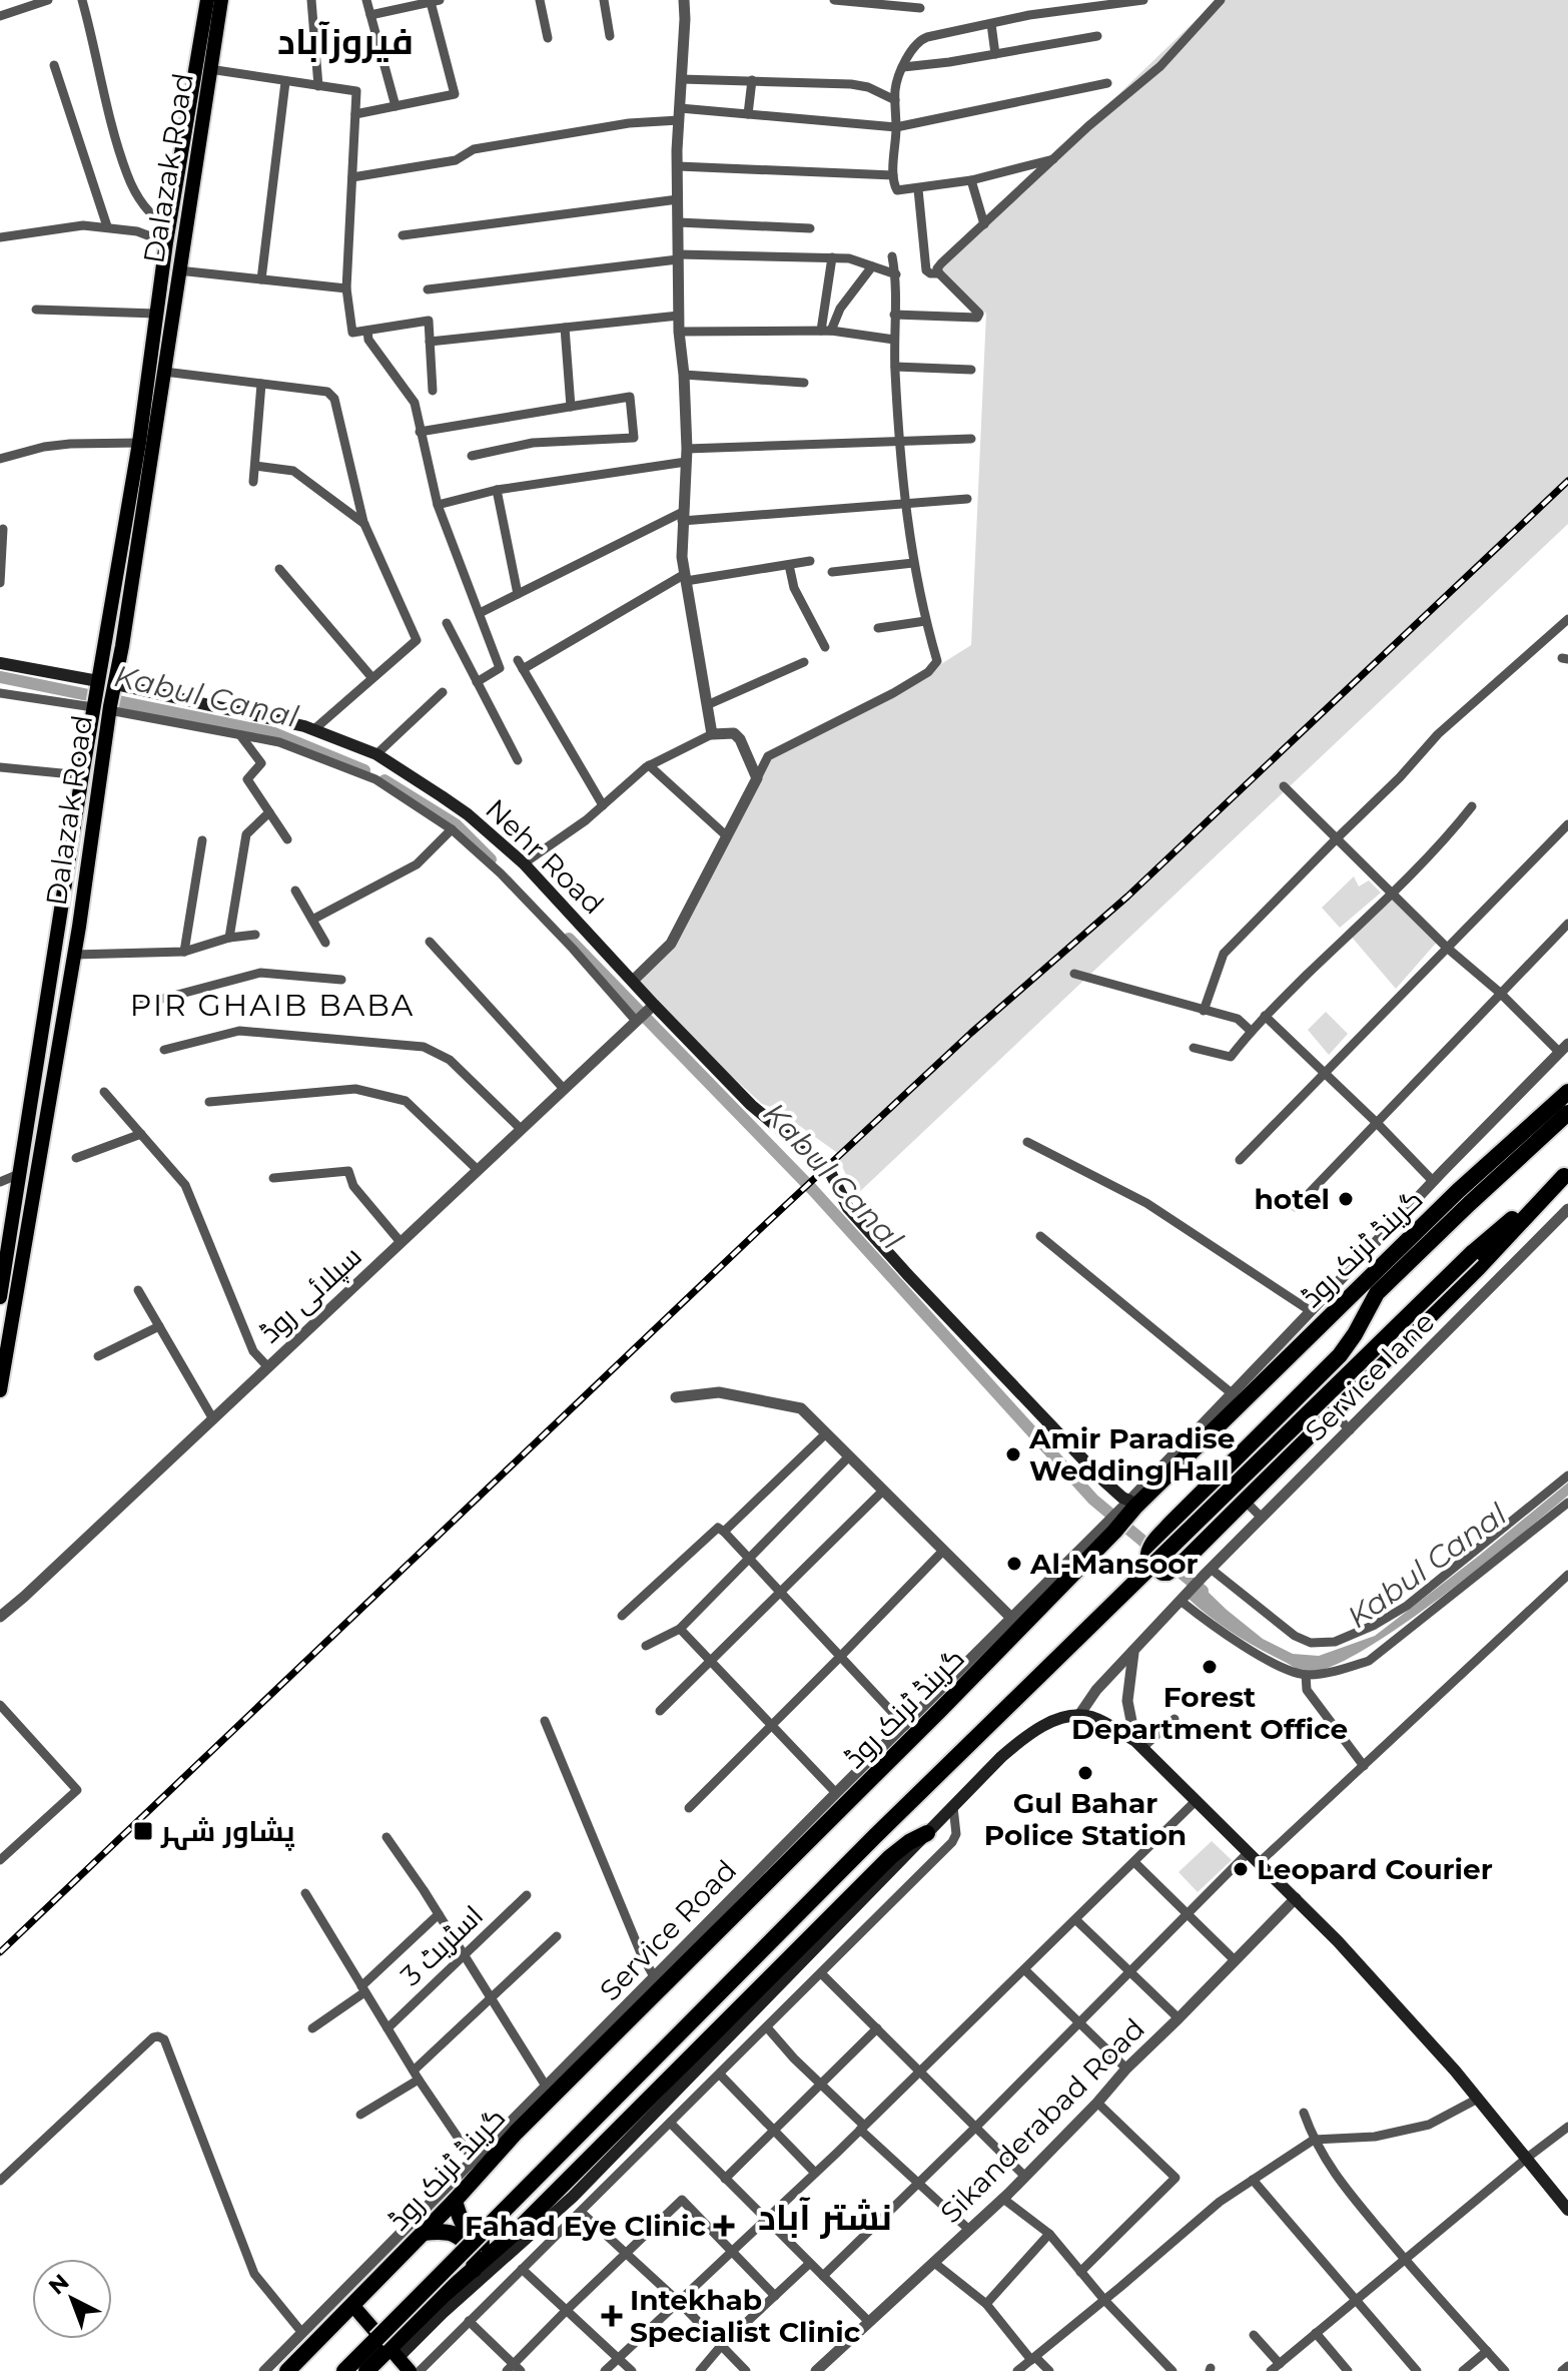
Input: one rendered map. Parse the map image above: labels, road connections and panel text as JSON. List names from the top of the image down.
{
  "streets": {
    "highway": ["گرینڈ ٹرنک روڈ"],
    "main road": ["Dalazak Road", "Nehr Road"],
    "street": [
      "سپلائی روڈ",
      "Service lane",
      "Service Road",
      "اسٹریٹ 3",
      "Sikanderabad Road"
    ]
  },
  "crossings": [
    ["Dalazak Road", "Nehr Road"],
    ["Nehr Road", "گرینڈ ٹرنک روڈ"],
    ["Nehr Road", "سپلائی روڈ"],
    ["گرینڈ ٹرنک روڈ", "Service Road"]
  ],
  "districts": ["فیروزآباد", "PIR GHAIB BABA", "نشتر آباد"],
  "water": ["Kabul Canal"],
  "places": {
    "other": [
      "hotel",
      "Amir Paradise Wedding Hall",
      "Al-Mansoor",
      "Forest Department Office",
      "Gul Bahar Police Station",
      "Leopard Courier"
    ],
    "transit": ["پشاور شہر"],
    "health": ["Fahad Eye Clinic", "Intekhab Specialist Clinic"]
  },
  "north": "top left"
}
